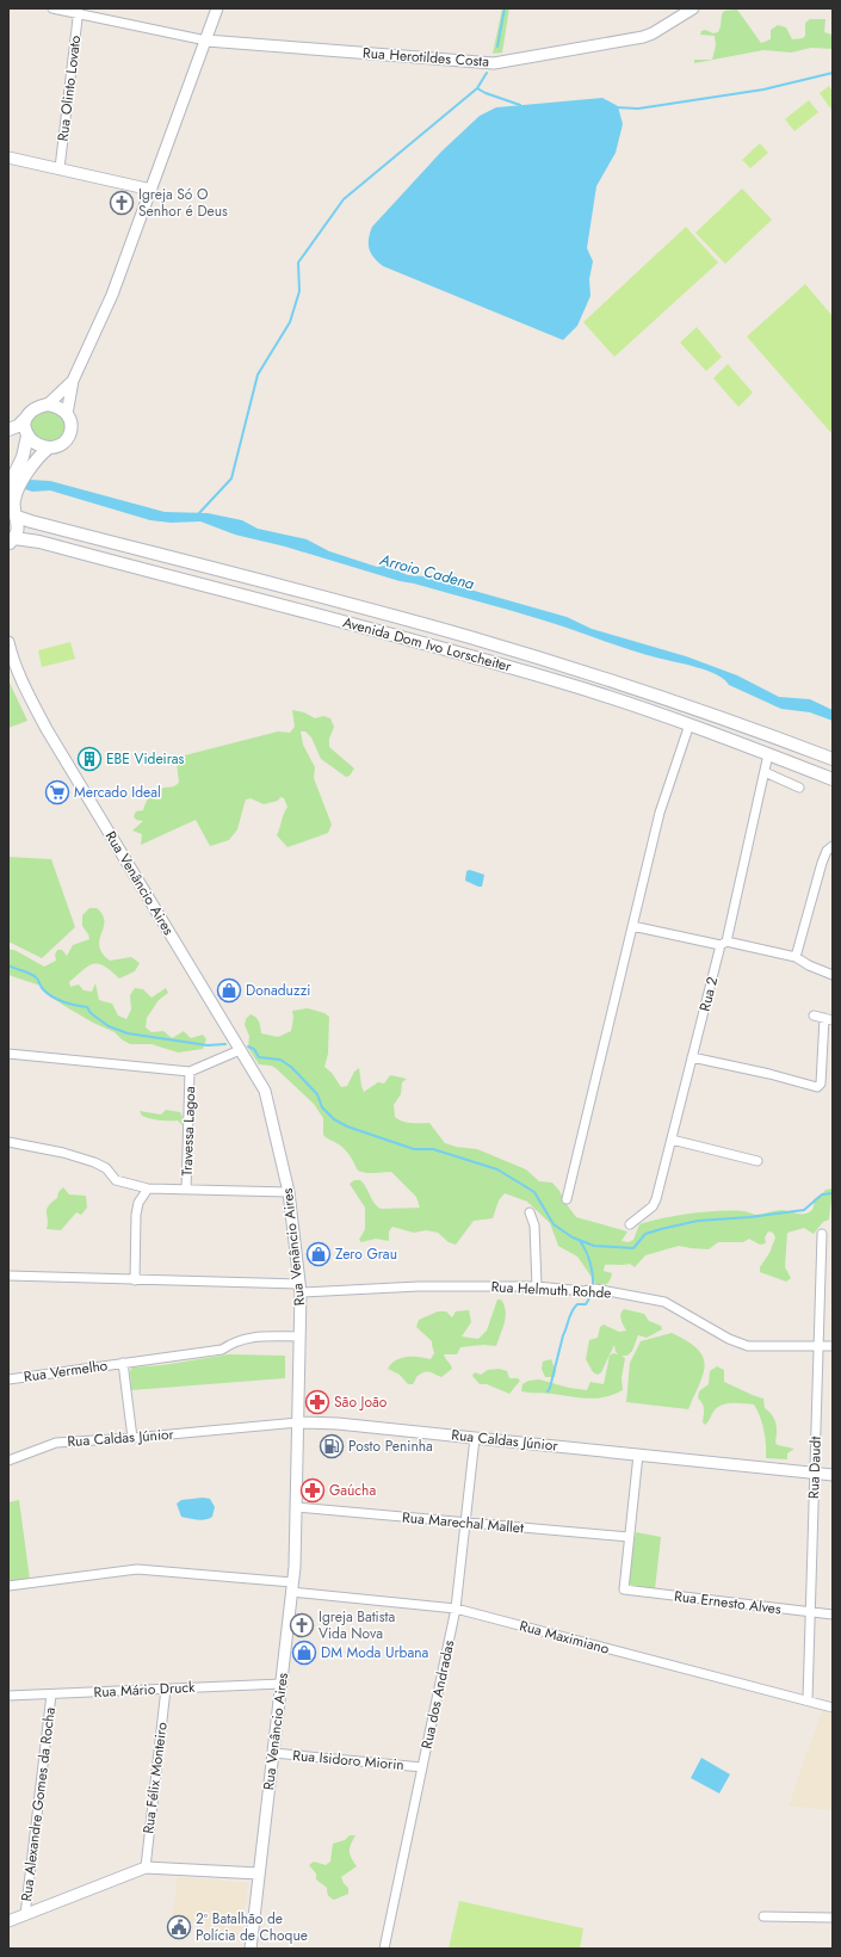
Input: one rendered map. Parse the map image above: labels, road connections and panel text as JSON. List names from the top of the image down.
{
  "streets": {
    "main road": ["Avenida Dom Ivo Lorscheiter"],
    "street": [
      "Rua Herotildes Costa",
      "Rua Olinto Lovato",
      "Rua Venâncio Aires",
      "Rua 2",
      "Travessa Lagoa",
      "Rua Helmuth Rohde",
      "Rua Vermelho",
      "Rua Caldas Júnior",
      "Rua Daudt",
      "Rua Marechal Mallet",
      "Rua Ernesto Alves",
      "Rua Maximiano",
      "Rua Mário Druck",
      "Rua dos Andradas",
      "Rua Isidoro Miorin",
      "Rua Félix Monteiro",
      "Rua Alexandre Gomes da Rocha"
    ]
  },
  "crossings": [
    ["Avenida Dom Ivo Lorscheiter", "Rua 2"],
    ["Rua Venâncio Aires", "Rua Helmuth Rohde"],
    ["Rua Venâncio Aires", "Rua Vermelho"],
    ["Rua Venâncio Aires", "Rua Caldas Júnior"],
    ["Rua Venâncio Aires", "Rua Marechal Mallet"],
    ["Rua Venâncio Aires", "Rua Maximiano"],
    ["Rua Venâncio Aires", "Rua Mário Druck"],
    ["Rua Venâncio Aires", "Rua Isidoro Miorin"],
    ["Rua Helmuth Rohde", "Rua Daudt"],
    ["Rua Caldas Júnior", "Rua Daudt"],
    ["Rua Caldas Júnior", "Rua dos Andradas"],
    ["Rua Daudt", "Rua Ernesto Alves"],
    ["Rua Daudt", "Rua Maximiano"],
    ["Rua Marechal Mallet", "Rua Ernesto Alves"],
    ["Rua Marechal Mallet", "Rua dos Andradas"],
    ["Rua Maximiano", "Rua dos Andradas"],
    ["Rua Mário Druck", "Rua Félix Monteiro"],
    ["Rua Mário Druck", "Rua Alexandre Gomes da Rocha"],
    ["Rua dos Andradas", "Rua Isidoro Miorin"]
  ],
  "water": ["Arroio Cadena"],
  "places": {
    "church": ["Igreja Só O Senhor é Deus", "Igreja Batista Vida Nova"],
    "building": ["EBE Videiras"],
    "supermarket": ["Mercado Ideal"],
    "shop": ["Donaduzzi", "Zero Grau", "DM Moda Urbana"],
    "pharmacy": ["São João", "Gaúcha"],
    "fuel station": ["Posto Peninha"],
    "public building": ["2º Batalhão de Polícia de Choque"]
  }
}
